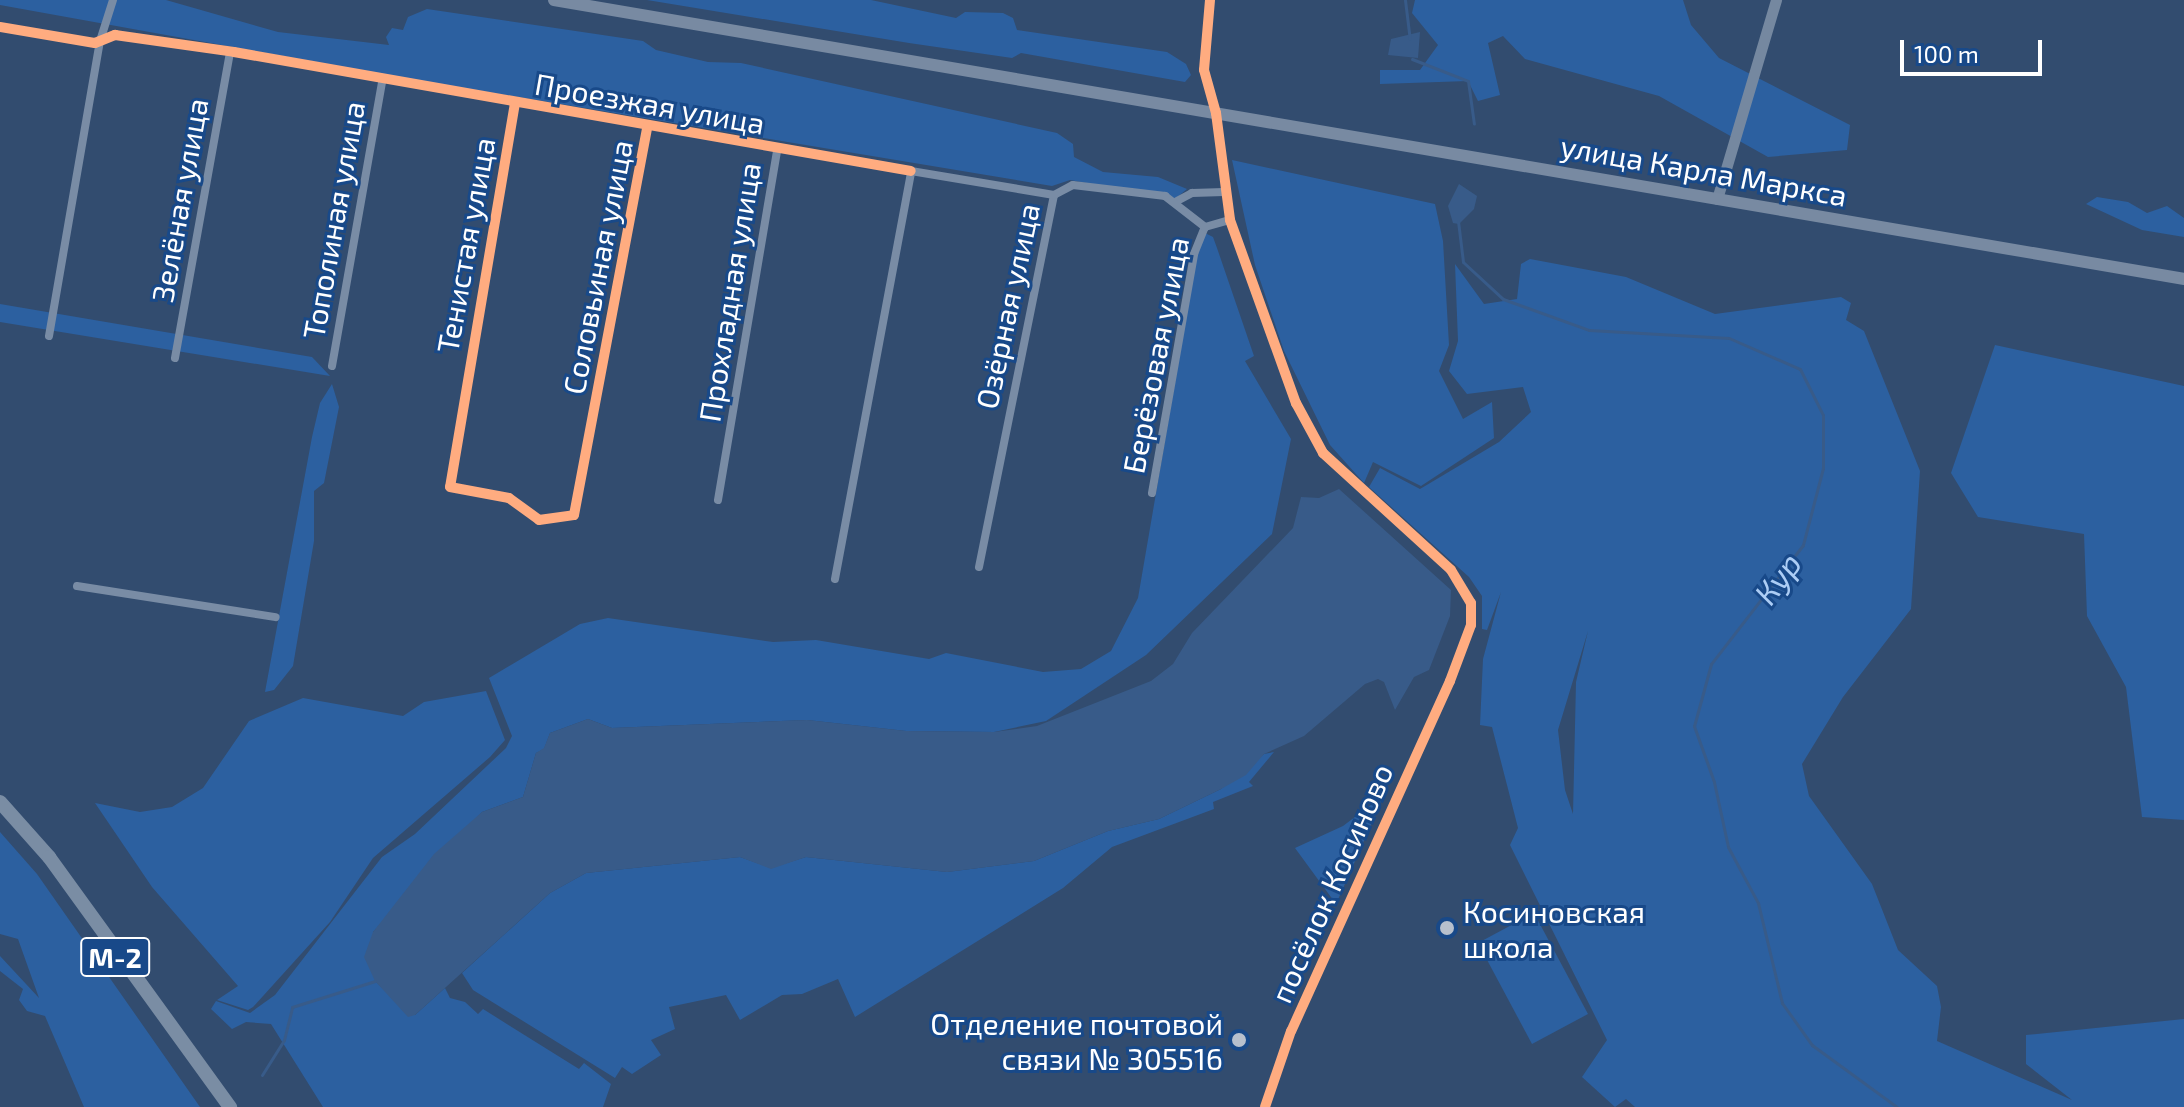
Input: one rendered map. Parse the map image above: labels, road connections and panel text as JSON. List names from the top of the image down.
{
  "streets": {
    "highway": ["М-2"],
    "main road": ["улица Карла Маркса"],
    "street": [
      "Проезжая улица",
      "Зелёная улица",
      "Тополиная улица",
      "Тенистая улица",
      "Соловьиная улица",
      "Прохладная улица",
      "Озёрная улица",
      "Берёзовая улица",
      "посёлок Косиново"
    ]
  },
  "crossings": [
    ["Проезжая улица", "Зелёная улица"],
    ["Проезжая улица", "Тополиная улица"],
    ["Проезжая улица", "Тенистая улица"],
    ["Проезжая улица", "Соловьиная улица"],
    ["Проезжая улица", "Прохладная улица"],
    ["Проезжая улица", "Озёрная улица"],
    ["улица Карла Маркса", "посёлок Косиново"],
    ["Тенистая улица", "Соловьиная улица"]
  ],
  "water": ["Кур"],
  "places": ["Косиновская школа", "Отделение почтовой связи № 305516"],
  "scale_bar": "100 m"
}
